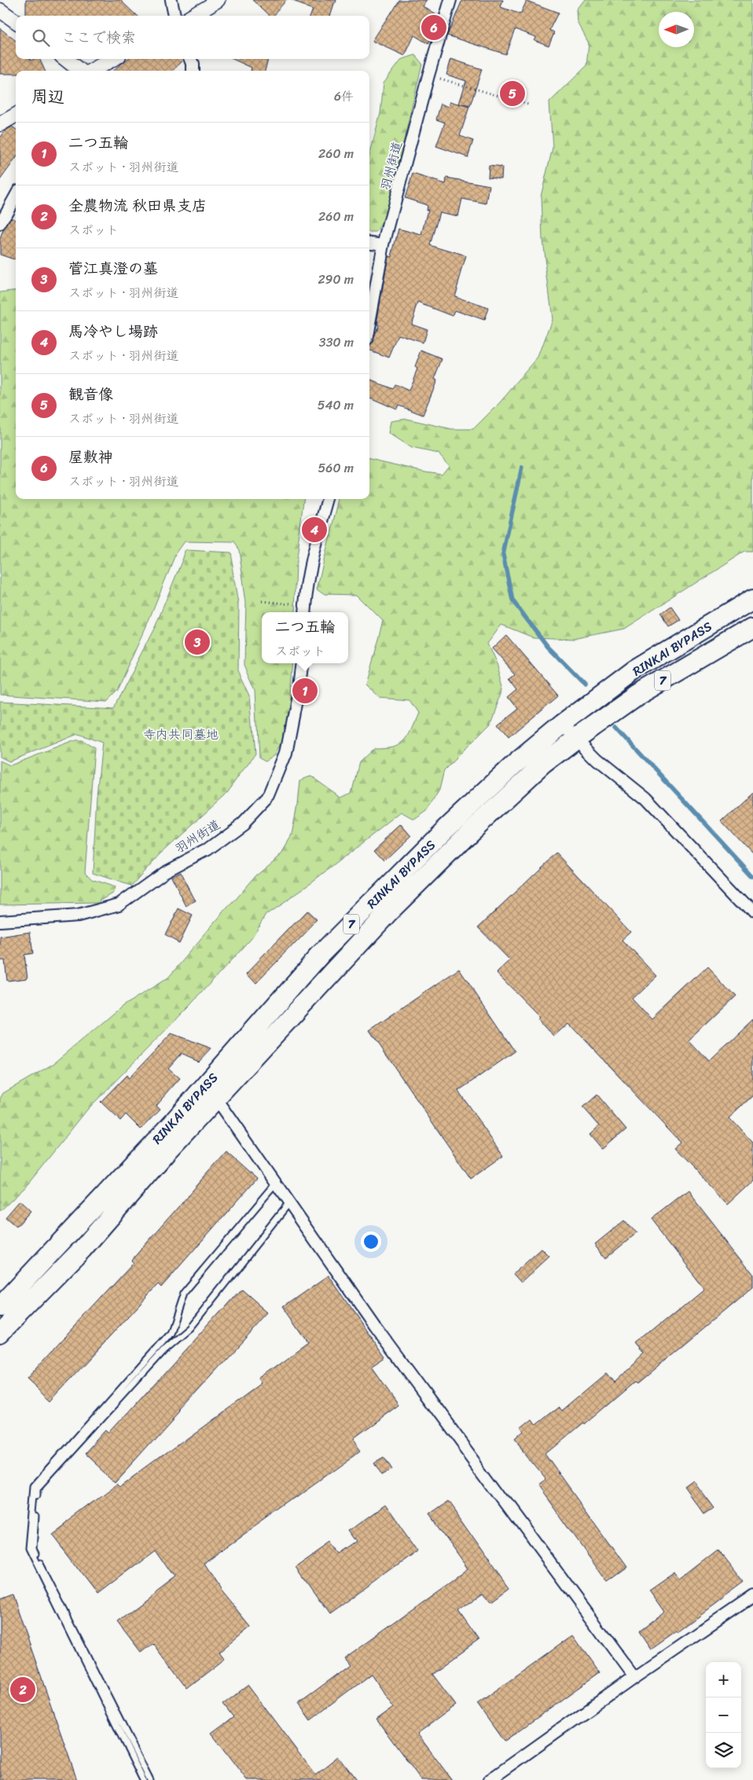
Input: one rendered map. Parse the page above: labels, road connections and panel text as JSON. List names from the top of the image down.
{
  "streets": {
    "highway": ["RINKAI BYPASS", "7"],
    "street": ["羽州街道"]
  },
  "parks": ["寺内共同墓地"],
  "north": "left",
  "page": {
    "pins": [
      "6",
      "5",
      "4",
      "3",
      "1",
      "2"
    ],
    "search": "ここで検索",
    "heading": ["周辺", "6件"],
    "list": [
      {
        "mark": "1",
        "name": "二つ五輪",
        "note": "スポット · 羽州街道",
        "value": "260 m"
      },
      {
        "mark": "2",
        "name": "全農物流 秋田県支店",
        "note": "スポット",
        "value": "260 m"
      },
      {
        "mark": "3",
        "name": "菅江真澄の墓",
        "note": "スポット · 羽州街道",
        "value": "290 m"
      },
      {
        "mark": "4",
        "name": "馬冷やし場跡",
        "note": "スポット · 羽州街道",
        "value": "330 m"
      },
      {
        "mark": "5",
        "name": "観音像",
        "note": "スポット · 羽州街道",
        "value": "540 m"
      },
      {
        "mark": "6",
        "name": "屋敷神",
        "note": "スポット · 羽州街道",
        "value": "560 m"
      }
    ],
    "popup": ["二つ五輪", "スポット"],
    "map_buttons": ["+", "−"]
  }
}
